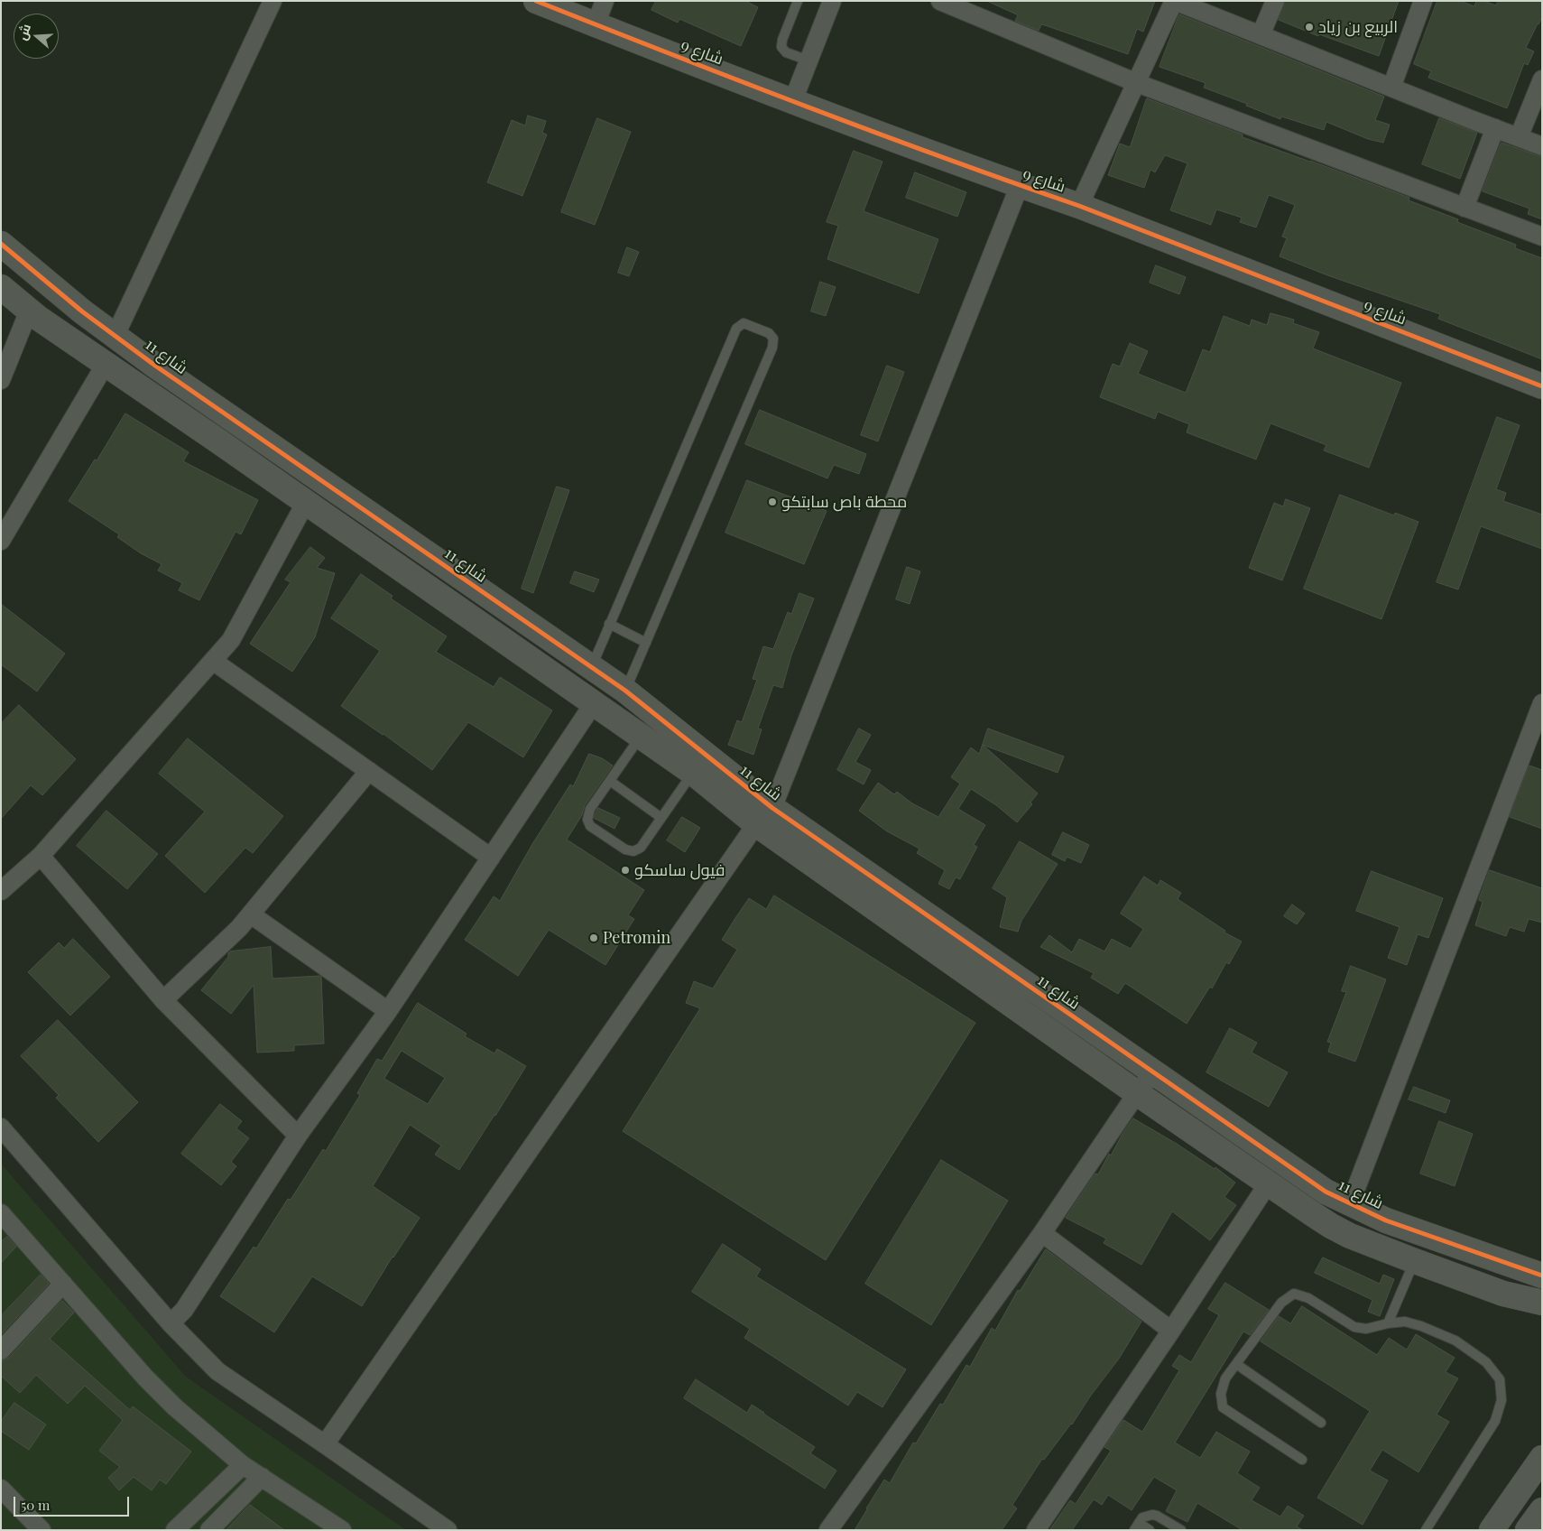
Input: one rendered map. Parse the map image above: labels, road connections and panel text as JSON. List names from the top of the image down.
{
  "streets": {
    "street": ["شارع 9", "شارع 11"]
  },
  "places": [
    "الربيع بن زياد",
    "محطة باص سابتكو",
    "فيول ساسكو",
    "Petromin"
  ],
  "scale_bar": "50 m",
  "north": "left"
}
